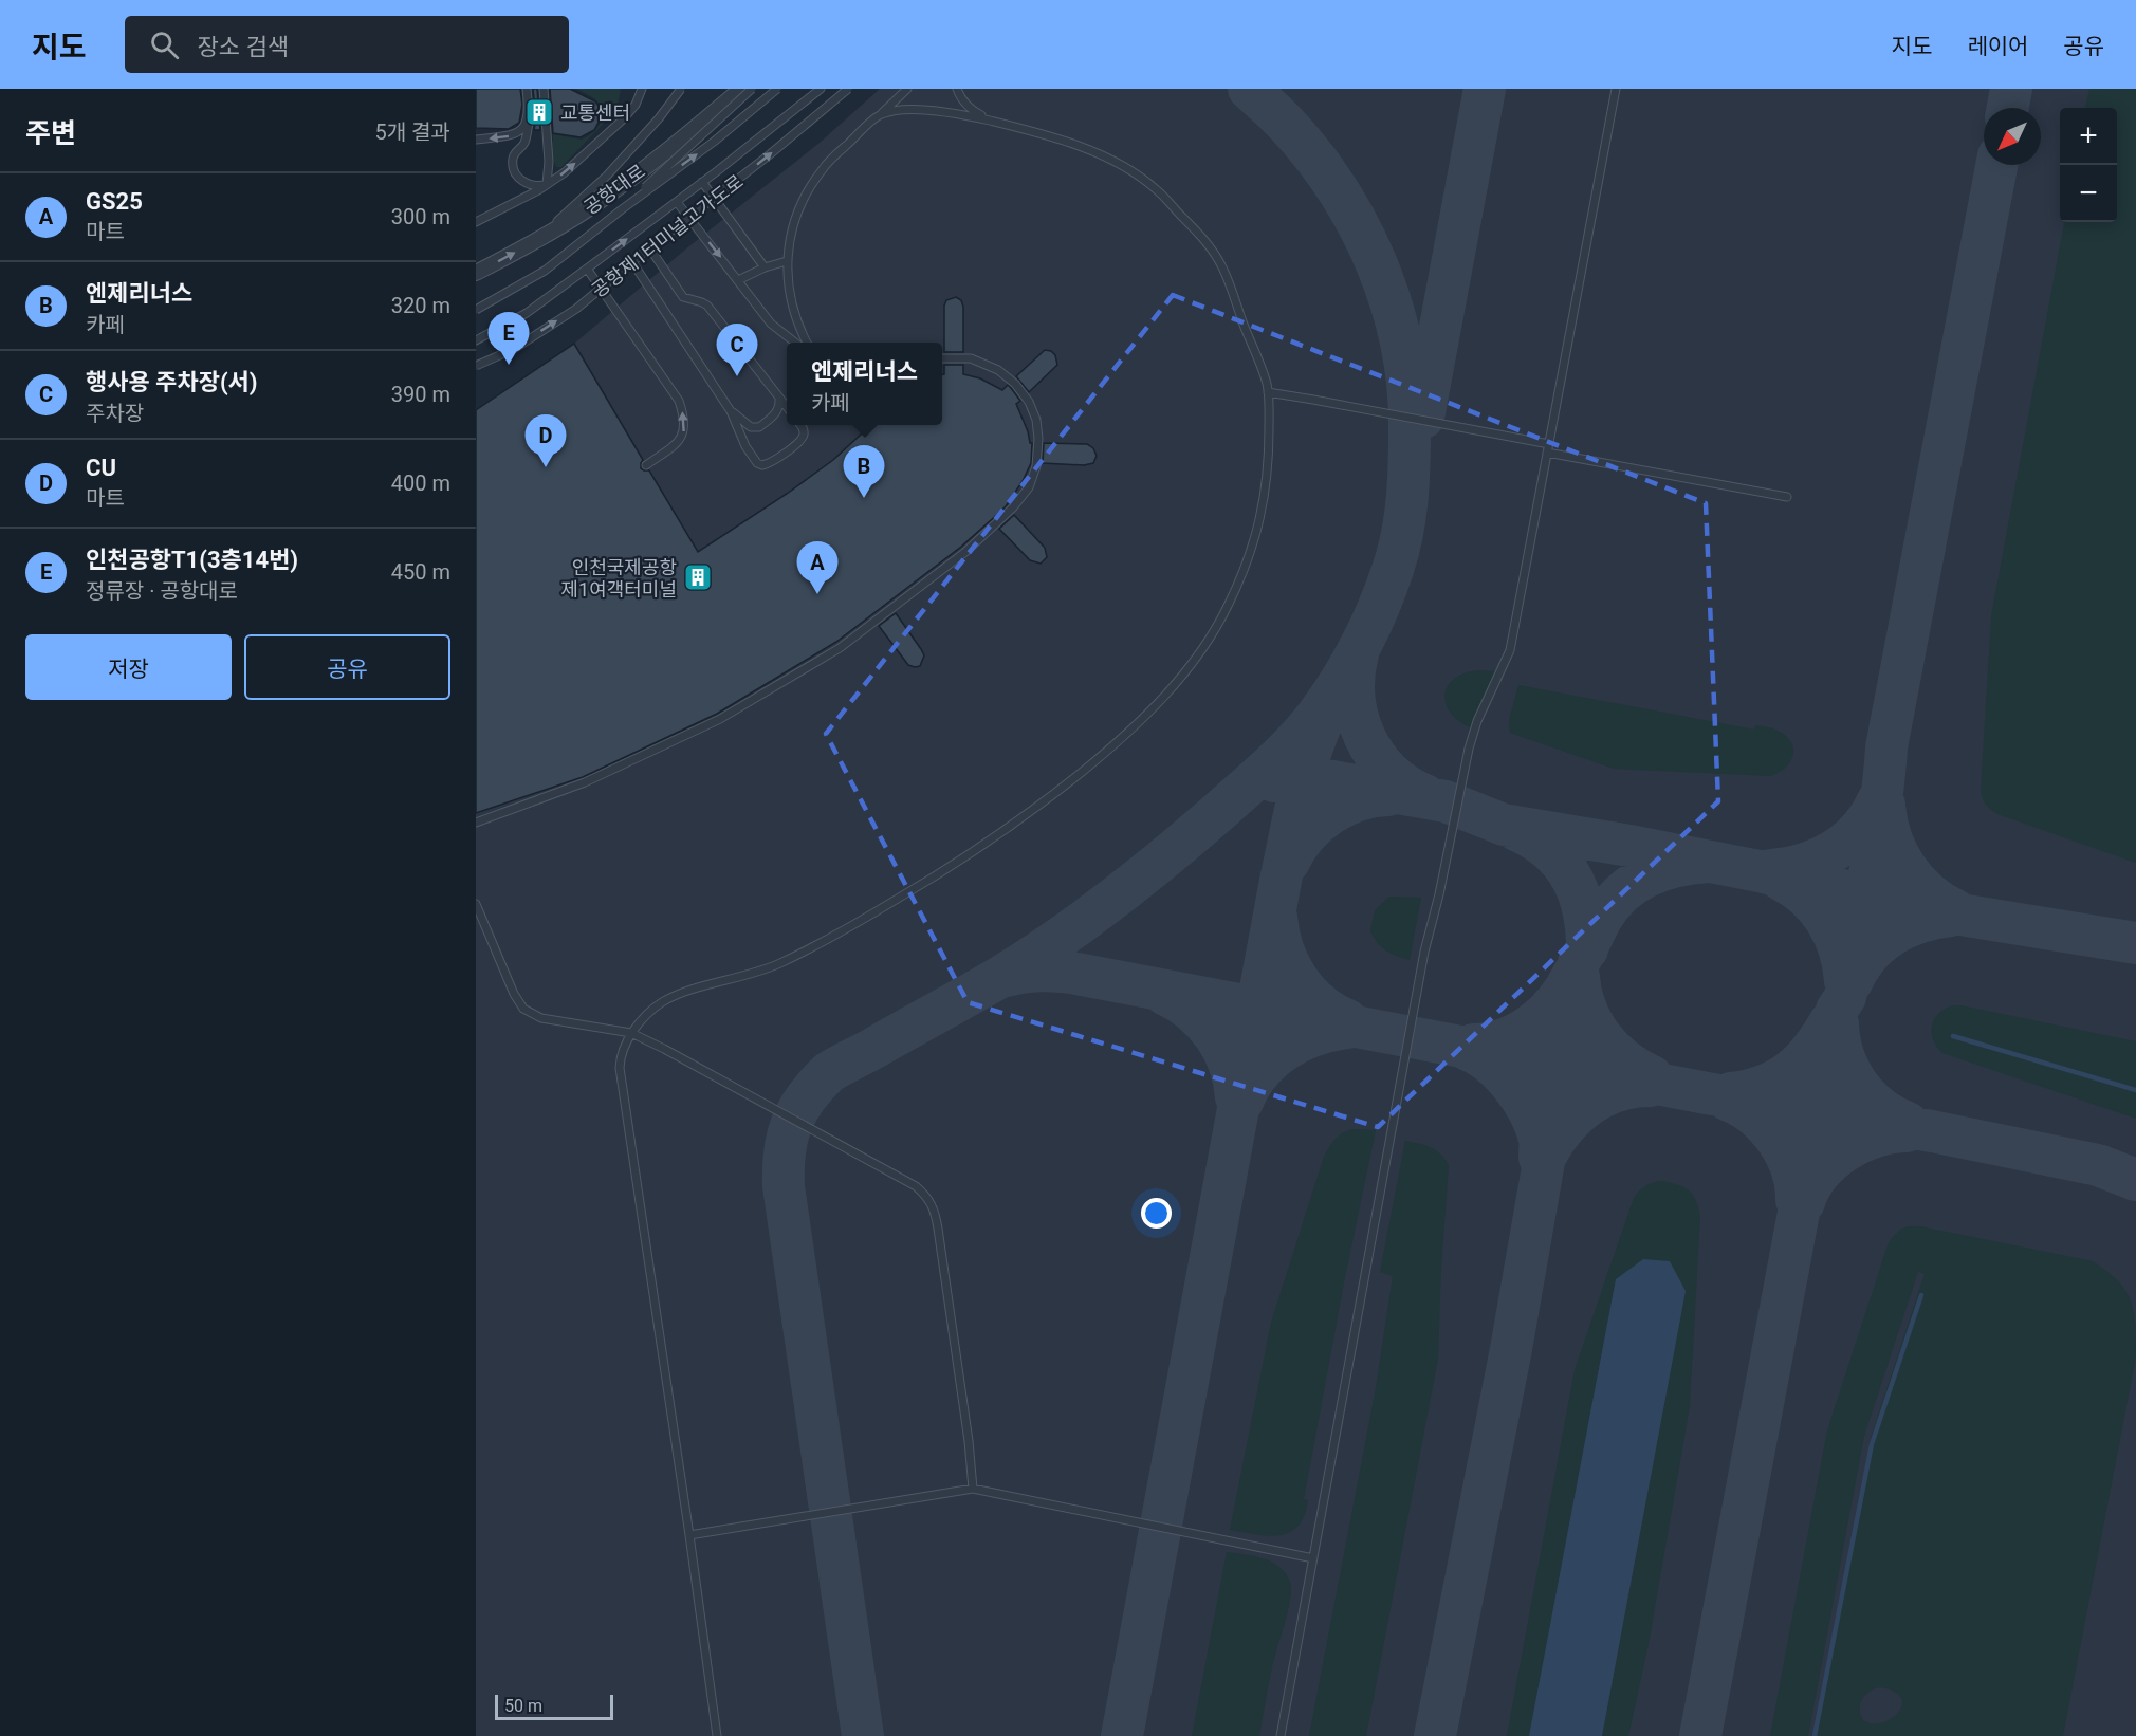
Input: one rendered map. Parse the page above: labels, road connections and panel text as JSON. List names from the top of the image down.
{
  "streets": {
    "street": ["공항대로"],
    "lane": ["공항제1터미널고가도로"]
  },
  "places": {
    "building": ["교통센터", "인천국제공항 제1여객터미널"]
  },
  "scale_bar": "50 m",
  "north": "bottom left",
  "page": {
    "header": "지도",
    "search": "장소 검색",
    "nav": ["지도", "레이어", "공유"],
    "heading": ["주변", "5개 결과"],
    "map_buttons": ["+", "−"],
    "list": [
      {
        "mark": "A",
        "name": "GS25",
        "note": "마트",
        "value": "300 m"
      },
      {
        "mark": "B",
        "name": "엔제리너스",
        "note": "카페",
        "value": "320 m"
      },
      {
        "mark": "C",
        "name": "행사용 주차장(서)",
        "note": "주차장",
        "value": "390 m"
      },
      {
        "mark": "D",
        "name": "CU",
        "note": "마트",
        "value": "400 m"
      },
      {
        "mark": "E",
        "name": "인천공항T1(3층14번)",
        "note": "정류장 · 공항대로",
        "value": "450 m"
      }
    ],
    "pins": [
      "E",
      "C",
      "D",
      "B",
      "A"
    ],
    "popup": ["엔제리너스", "카페"],
    "buttons": ["저장", "공유"],
    "scale": "50 m"
  }
}
